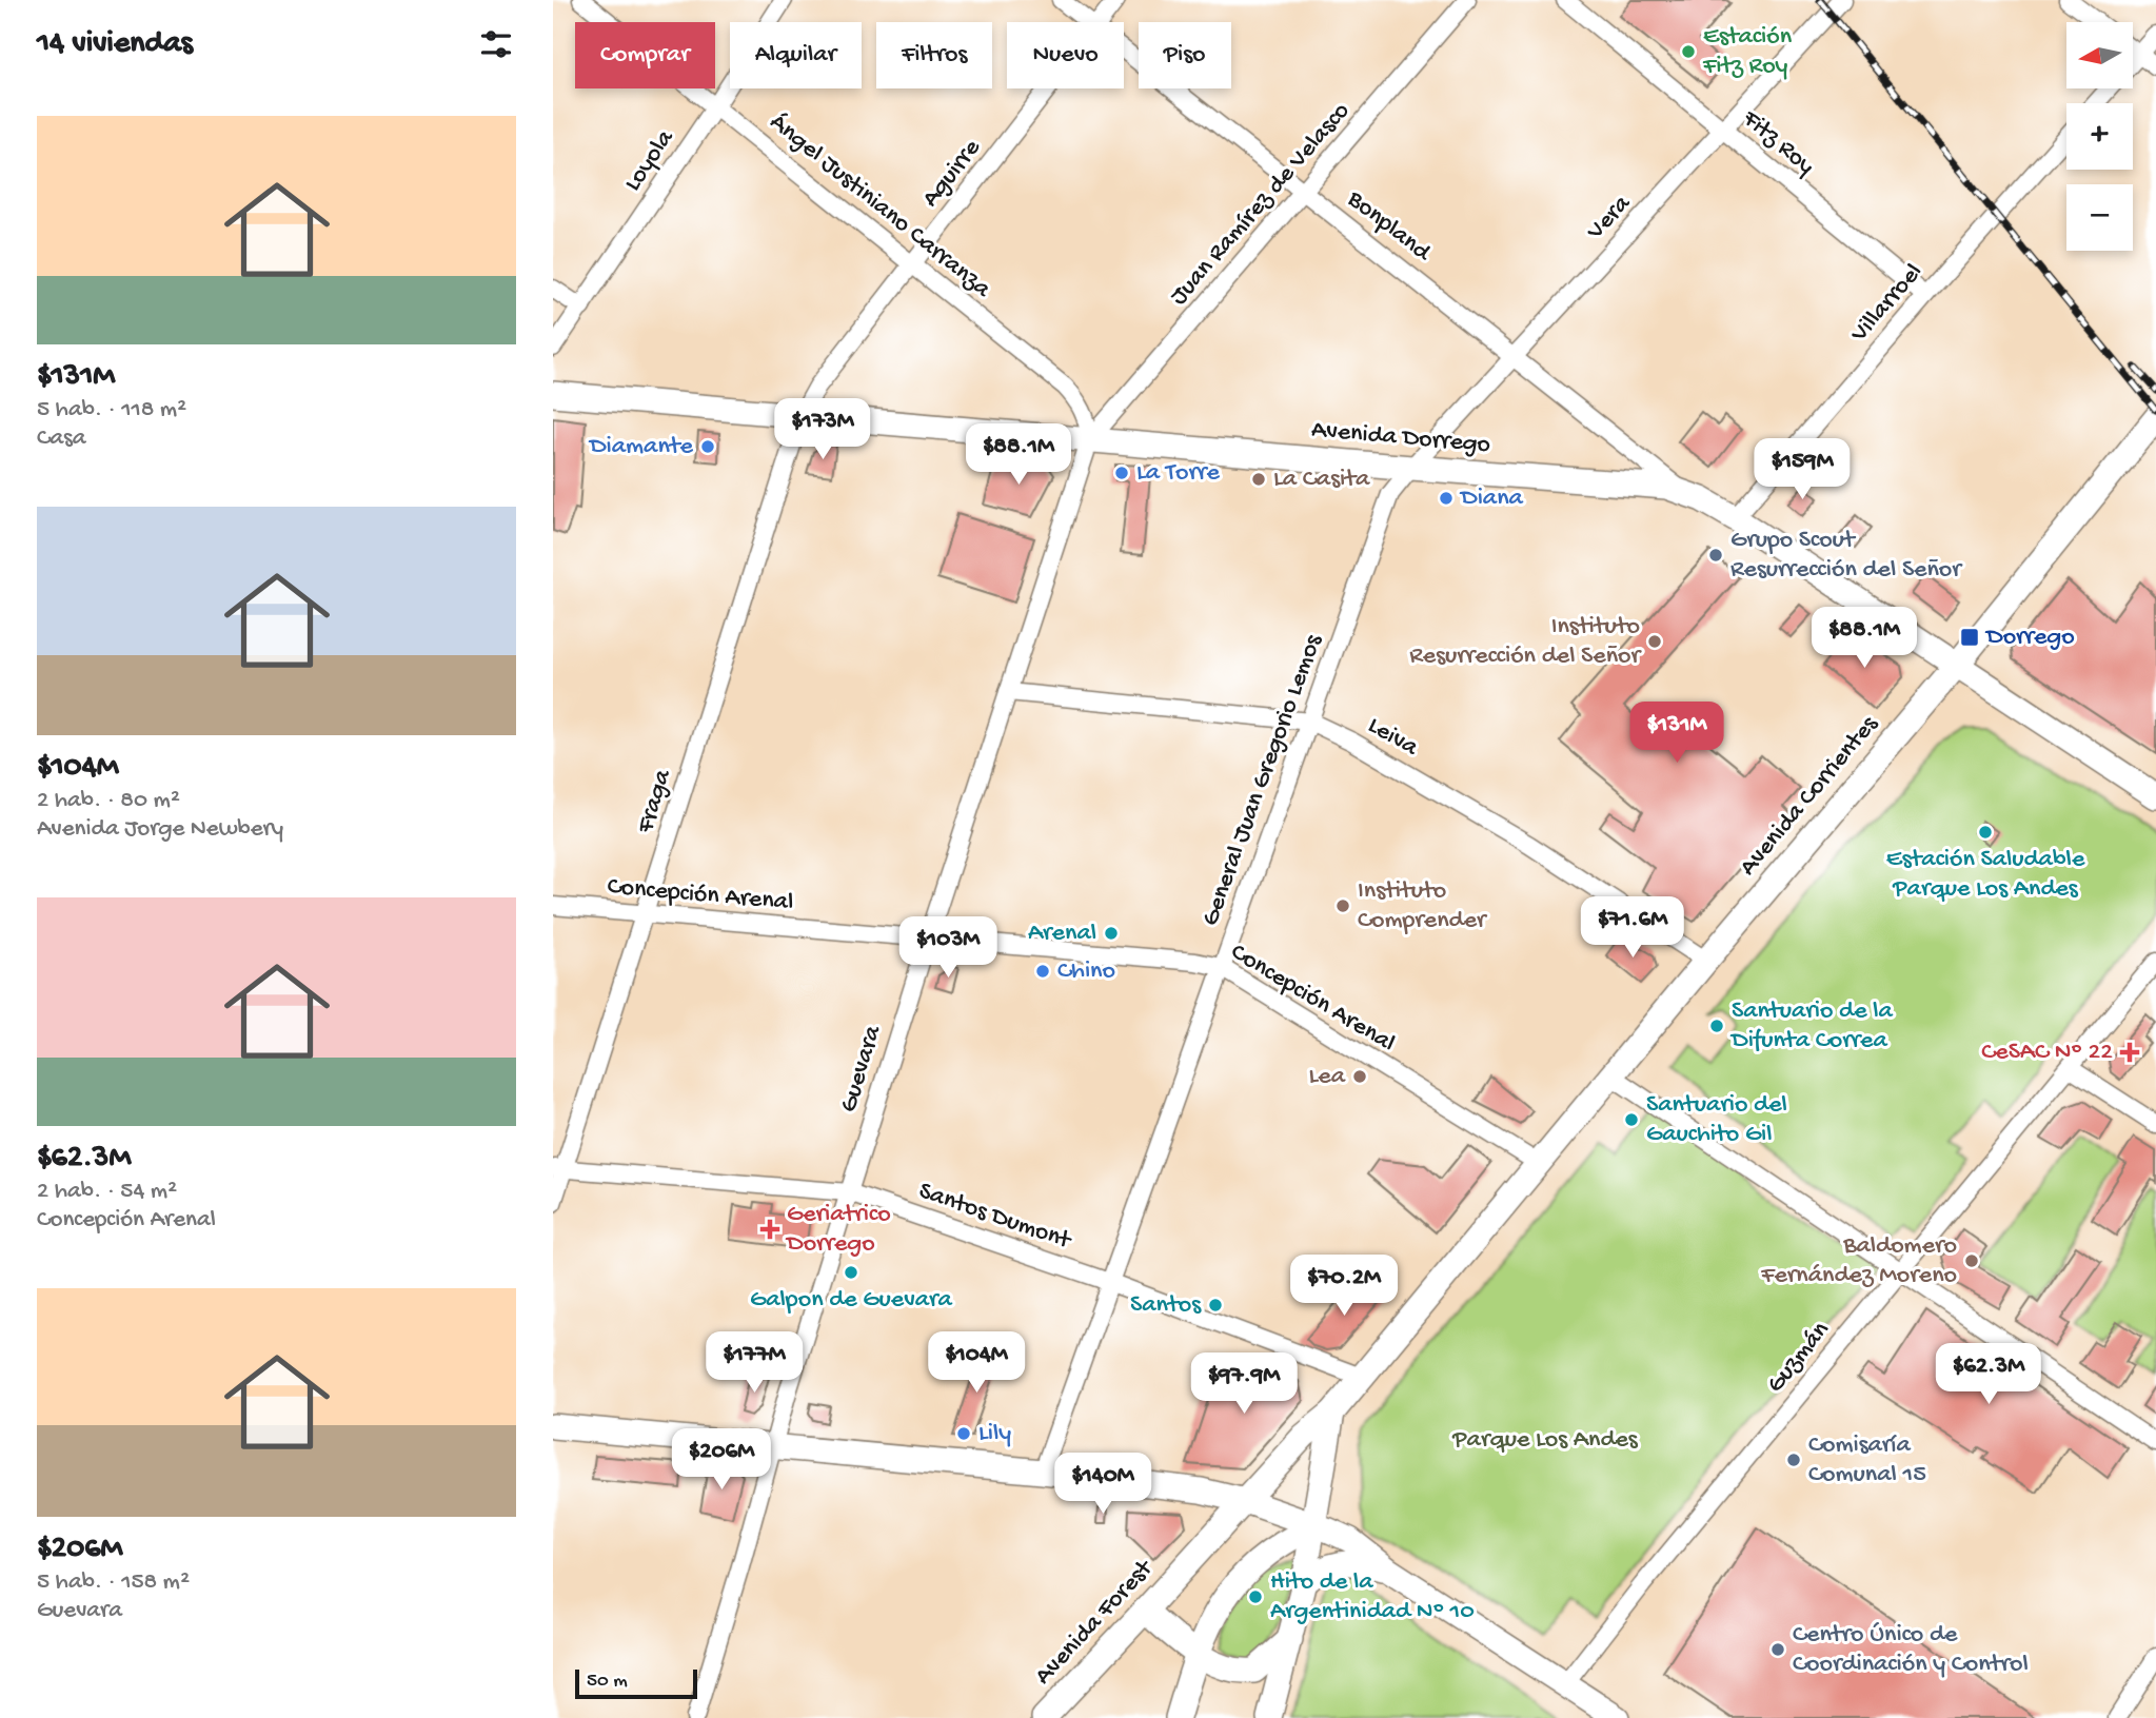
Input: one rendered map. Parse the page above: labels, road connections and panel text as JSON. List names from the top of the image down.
{
  "streets": {
    "main road": ["Avenida Dorrego", "Avenida Corrientes", "Avenida Forest"],
    "street": [
      "Fitz Roy",
      "Loyola",
      "Aguirre",
      "Juan Ramírez de Velasco",
      "Ángel Justiniano Carranza",
      "Vera",
      "Bonpland",
      "Villarroel",
      "Leiva",
      "General Juan Gregorio Lemos",
      "Fraga",
      "Concepción Arenal",
      "Guevara",
      "Santos Dumont",
      "Guzmán"
    ]
  },
  "crossings": [
    ["Fitz Roy", "Vera"],
    ["Fitz Roy", "Villarroel"],
    ["Loyola", "Ángel Justiniano Carranza"],
    ["Aguirre", "Ángel Justiniano Carranza"],
    ["Aguirre", "Avenida Dorrego"],
    ["Aguirre", "Fraga"],
    ["Juan Ramírez de Velasco", "Ángel Justiniano Carranza"],
    ["Juan Ramírez de Velasco", "Bonpland"],
    ["Juan Ramírez de Velasco", "Avenida Dorrego"],
    ["Juan Ramírez de Velasco", "Guevara"],
    ["Ángel Justiniano Carranza", "Avenida Dorrego"],
    ["Ángel Justiniano Carranza", "Guevara"],
    ["Vera", "Bonpland"],
    ["Vera", "Avenida Dorrego"],
    ["Vera", "General Juan Gregorio Lemos"],
    ["Bonpland", "Avenida Dorrego"],
    ["Villarroel", "Avenida Dorrego"],
    ["Avenida Dorrego", "General Juan Gregorio Lemos"],
    ["Avenida Dorrego", "Avenida Corrientes"],
    ["Avenida Dorrego", "Fraga"],
    ["Avenida Dorrego", "Guevara"],
    ["Leiva", "General Juan Gregorio Lemos"],
    ["Leiva", "Avenida Corrientes"],
    ["Leiva", "Guevara"],
    ["General Juan Gregorio Lemos", "Concepción Arenal"],
    ["General Juan Gregorio Lemos", "Santos Dumont"],
    ["Avenida Corrientes", "Concepción Arenal"],
    ["Avenida Corrientes", "Santos Dumont"],
    ["Avenida Corrientes", "Avenida Forest"],
    ["Fraga", "Concepción Arenal"],
    ["Fraga", "Santos Dumont"],
    ["Concepción Arenal", "Guevara"],
    ["Guevara", "Santos Dumont"]
  ],
  "parks": ["Parque Los Andes"],
  "places": {
    "other": [
      "Estación Fitz Roy",
      "Diamante",
      "La Torre",
      "La Casita",
      "Diana",
      "Grupo Scout Resurrección del Señor",
      "Instituto Resurrección del Señor",
      "Estación Saludable Parque Los Andes",
      "Instituto Comprender",
      "Arenal",
      "Chino",
      "Santuario de la Difunta Correa",
      "Lea",
      "Santuario del Gauchito Gil",
      "Baldomero Fernández Moreno",
      "Galpon de Guevara",
      "Santos",
      "Lily",
      "Comisaría Comunal 15",
      "Hito de la Argentinidad Nº 10",
      "Centro Único de Coordinación y Control"
    ],
    "transit": ["Dorrego"],
    "health": ["CeSAC Nº 22", "Geriatrico Dorrego"]
  },
  "scale_bar": "50 m",
  "north": "left",
  "page": {
    "heading": "14 viviendas",
    "map_buttons": ["+", "−"],
    "chip": [
      "Comprar",
      "Alquilar",
      "Filtros",
      "Nuevo",
      "Piso"
    ],
    "list": [
      {
        "name": "$131M",
        "note": "5 hab. · 118 m² · Casa"
      },
      {
        "name": "$104M",
        "note": "2 hab. · 80 m² · Avenida Jorge Newbery"
      },
      {
        "name": "$62.3M",
        "note": "2 hab. · 54 m² · Concepción Arenal"
      },
      {
        "name": "$206M",
        "note": "5 hab. · 158 m² · Guevara"
      }
    ],
    "price": [
      "$173M",
      "$88.1M",
      "$159M",
      "$88.1M",
      "$131M",
      "$71.6M",
      "$103M",
      "$70.2M",
      "$177M",
      "$104M",
      "$62.3M",
      "$97.9M",
      "$206M",
      "$140M"
    ],
    "scale": "50 m"
  }
}
